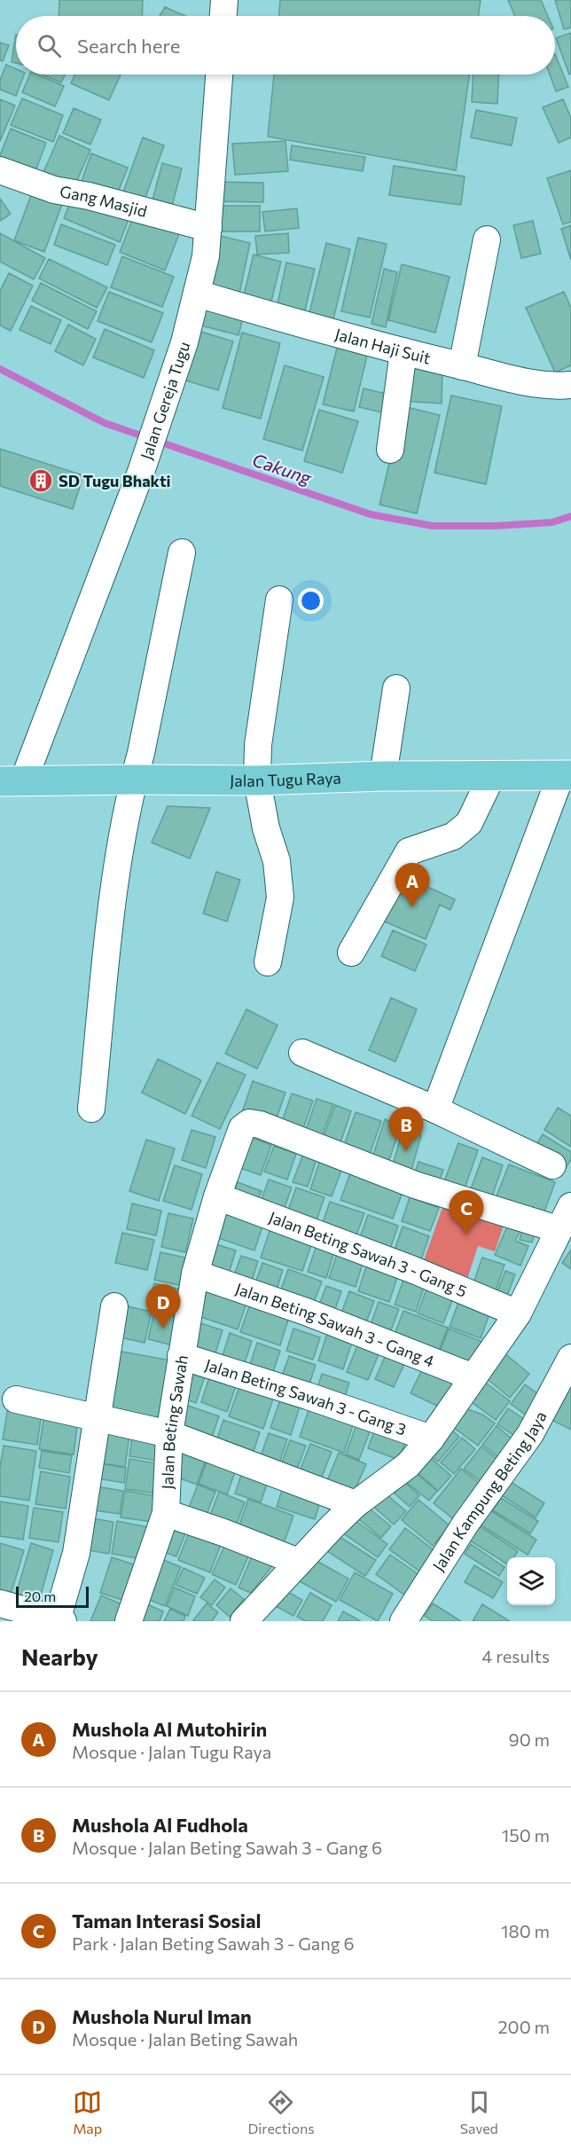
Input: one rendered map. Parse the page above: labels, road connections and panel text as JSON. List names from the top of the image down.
{
  "streets": {
    "main road": ["Jalan Tugu Raya"],
    "street": [
      "Gang Masjid",
      "Jalan Haji Suit",
      "Jalan Gereja Tugu",
      "Jalan Beting Sawah 3 - Gang 5",
      "Jalan Beting Sawah 3 - Gang 4",
      "Jalan Beting Sawah 3 - Gang 3",
      "Jalan Beting Sawah",
      "Jalan Kampung Beting Jaya"
    ]
  },
  "crossings": [
    ["Gang Masjid", "Jalan Gereja Tugu"],
    ["Jalan Haji Suit", "Jalan Gereja Tugu"],
    ["Jalan Gereja Tugu", "Jalan Tugu Raya"],
    ["Jalan Beting Sawah 3 - Gang 5", "Jalan Beting Sawah"],
    ["Jalan Beting Sawah 3 - Gang 4", "Jalan Beting Sawah"],
    ["Jalan Beting Sawah 3 - Gang 3", "Jalan Beting Sawah"]
  ],
  "water": ["Cakung"],
  "places": {
    "building": ["SD Tugu Bhakti"]
  },
  "scale_bar": "20 m",
  "page": {
    "search": "Search here",
    "pins": [
      "A",
      "B",
      "C",
      "D"
    ],
    "scale": "20 m",
    "heading": ["Nearby", "4 results"],
    "list": [
      {
        "mark": "A",
        "name": "Mushola Al Mutohirin",
        "note": "Mosque · Jalan Tugu Raya",
        "value": "90 m"
      },
      {
        "mark": "B",
        "name": "Mushola Al Fudhola",
        "note": "Mosque · Jalan Beting Sawah 3 - Gang 6",
        "value": "150 m"
      },
      {
        "mark": "C",
        "name": "Taman Interasi Sosial",
        "note": "Park · Jalan Beting Sawah 3 - Gang 6",
        "value": "180 m"
      },
      {
        "mark": "D",
        "name": "Mushola Nurul Iman",
        "note": "Mosque · Jalan Beting Sawah",
        "value": "200 m"
      }
    ],
    "nav": ["Map", "Directions", "Saved"]
  }
}
